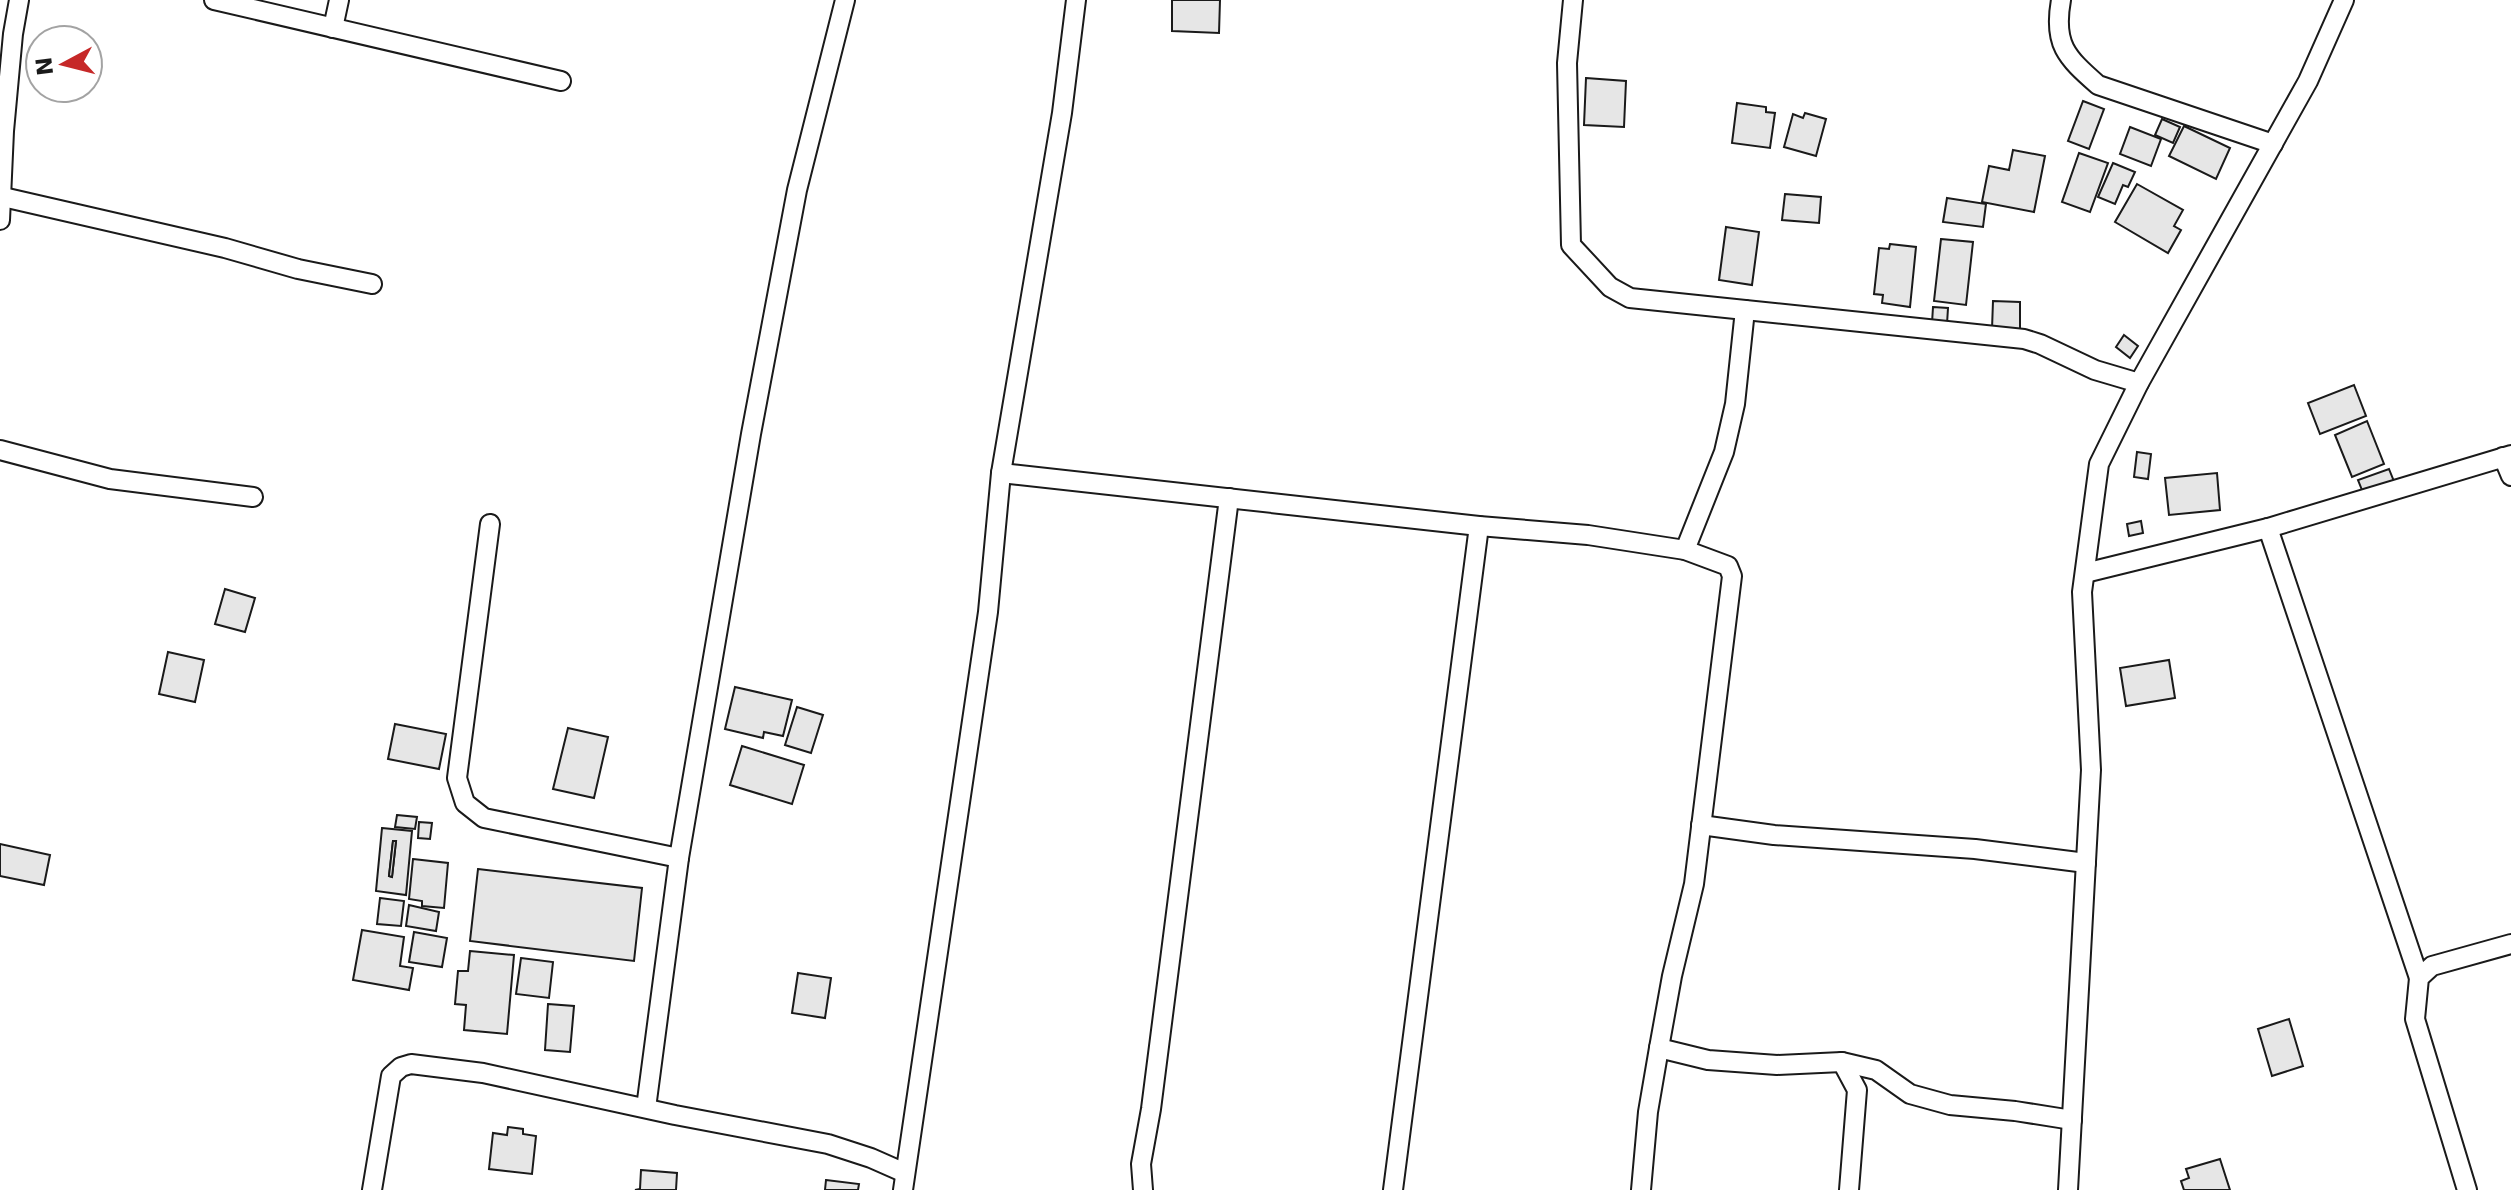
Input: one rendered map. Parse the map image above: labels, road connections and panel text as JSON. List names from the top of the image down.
{
  "north": "left"
}
